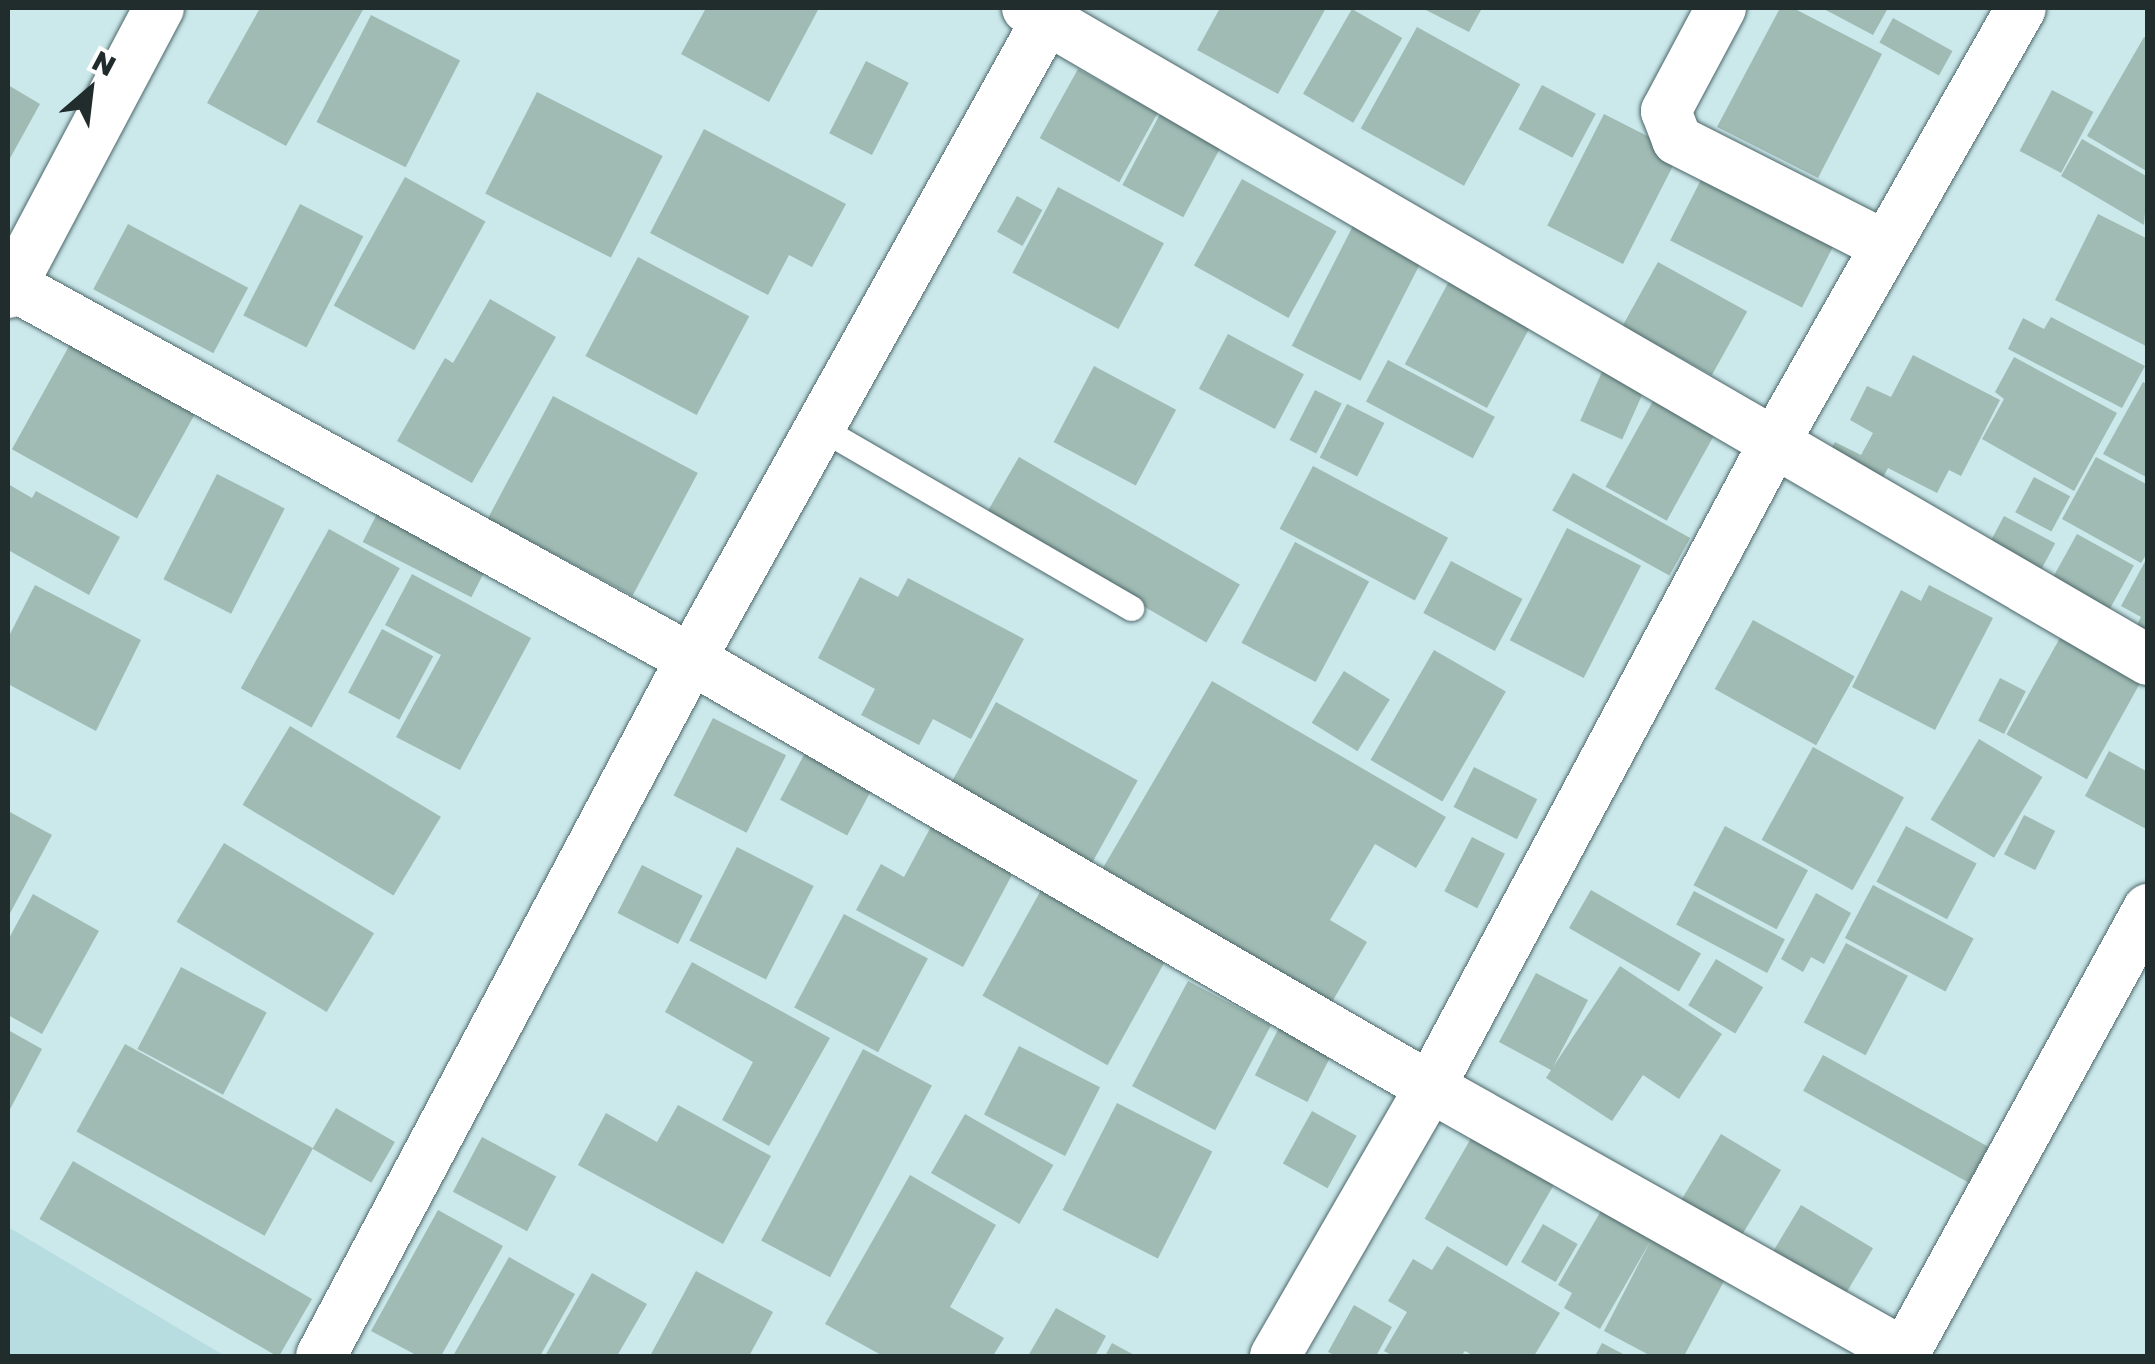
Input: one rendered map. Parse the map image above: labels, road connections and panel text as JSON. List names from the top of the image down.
{
  "north": "top right"
}
